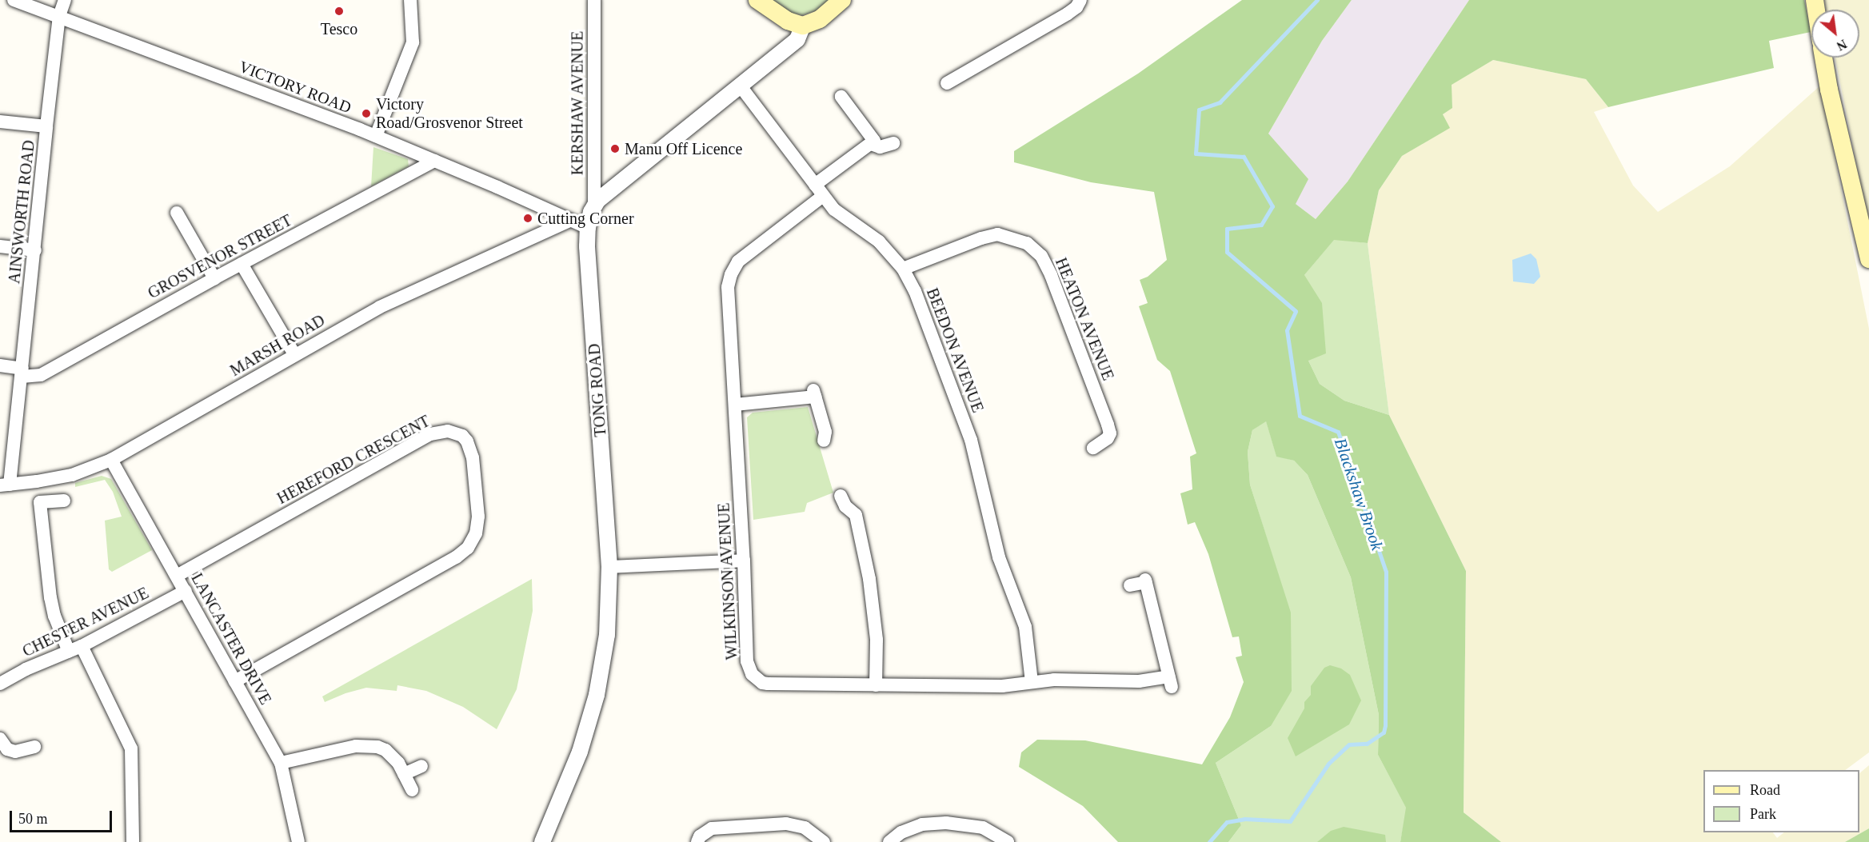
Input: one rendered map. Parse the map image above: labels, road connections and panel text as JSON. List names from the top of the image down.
{
  "streets": {
    "street": [
      "VICTORY ROAD",
      "KERSHAW AVENUE",
      "AINSWORTH ROAD",
      "GROSVENOR STREET",
      "HEATON AVENUE",
      "MARSH ROAD",
      "BEEDON AVENUE",
      "TONG ROAD",
      "HEREFORD CRESCENT",
      "WILKINSON AVENUE",
      "CHESTER AVENUE",
      "LANCASTER DRIVE"
    ]
  },
  "crossings": [
    ["VICTORY ROAD", "AINSWORTH ROAD"],
    ["VICTORY ROAD", "GROSVENOR STREET"],
    ["VICTORY ROAD", "MARSH ROAD"],
    ["VICTORY ROAD", "TONG ROAD"],
    ["KERSHAW AVENUE", "TONG ROAD"],
    ["AINSWORTH ROAD", "GROSVENOR STREET"],
    ["AINSWORTH ROAD", "MARSH ROAD"],
    ["HEATON AVENUE", "BEEDON AVENUE"],
    ["MARSH ROAD", "LANCASTER DRIVE"],
    ["BEEDON AVENUE", "TONG ROAD"],
    ["BEEDON AVENUE", "WILKINSON AVENUE"],
    ["HEREFORD CRESCENT", "LANCASTER DRIVE"],
    ["CHESTER AVENUE", "LANCASTER DRIVE"]
  ],
  "water": ["Blackshaw Brook"],
  "places": [
    "Tesco",
    "Victory Road/Grosvenor Street",
    "Manu Off Licence",
    "Cutting Corner"
  ],
  "legend": ["Road", "Park"],
  "scale_bar": "50 m",
  "north": "bottom right"
}
